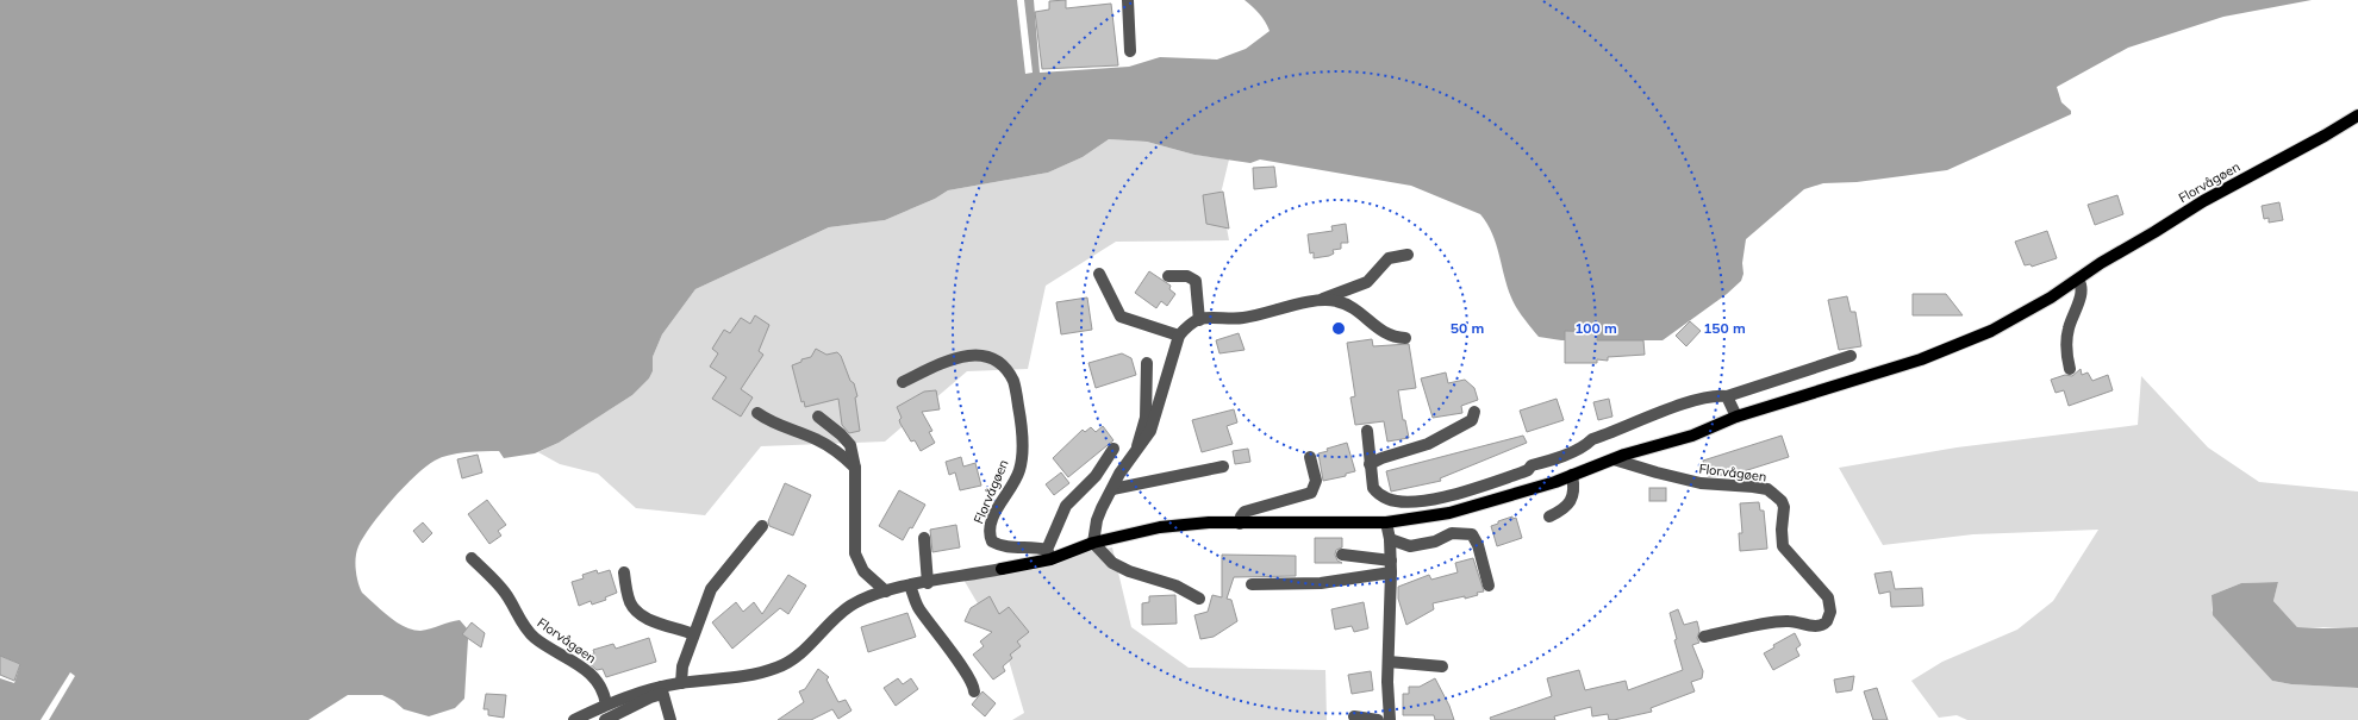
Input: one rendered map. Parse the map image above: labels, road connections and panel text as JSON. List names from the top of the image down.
{
  "streets": {
    "main road": ["Florvågøen"]
  },
  "rings": ["50 m", "100 m", "150 m"]
}
